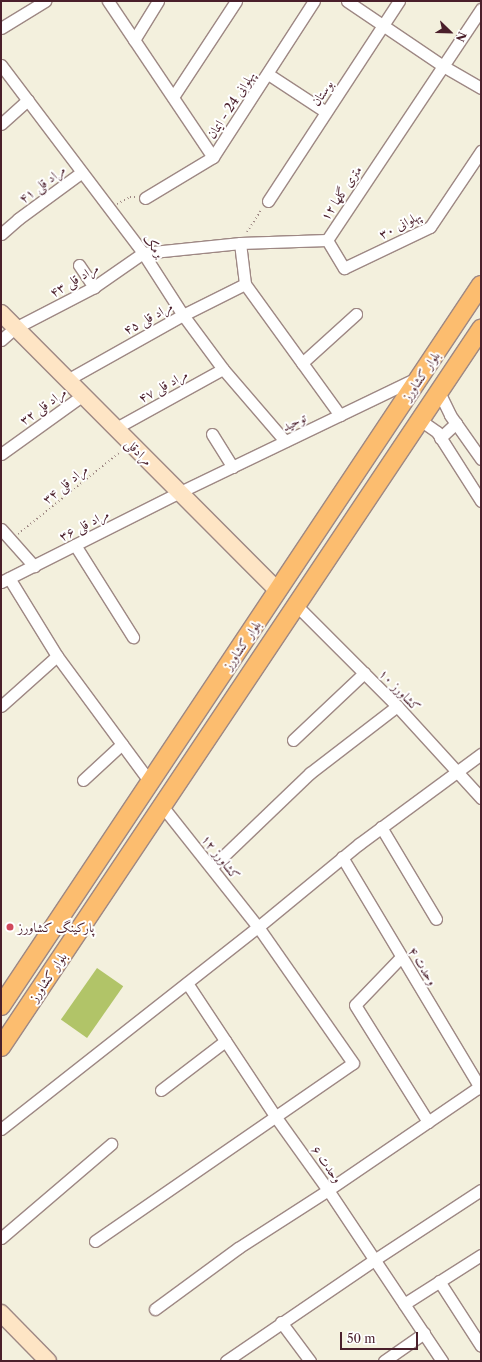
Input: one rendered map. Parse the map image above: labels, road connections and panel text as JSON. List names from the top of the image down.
{
  "streets": {
    "main road": ["بلوار کشاورز"],
    "street": [
      "بوستان",
      "پهلوانی 24 - ایمان",
      "مراد قلی ۴۱",
      "۱۲ متری گلها",
      "پهلوانی ۳۰",
      "برمک",
      "مراد قلی ۴۳",
      "مراد قلی ۴۵",
      "مراد قلی ۴۷",
      "مراد قلی ۳۲",
      "توحید",
      "مرادقلی",
      "مراد قلی ۳۶",
      "کشاورز ۱۰",
      "کشاورز ۱۲",
      "وحدت ۴",
      "وحدت ۶"
    ],
    "path": ["مراد قلی ۳۴"]
  },
  "crossings": [
    ["مراد قلی ۴۱", "برمک"],
    ["۱۲ متری گلها", "پهلوانی ۳۰"],
    ["۱۲ متری گلها", "برمک"],
    ["۱۲ متری گلها", "مراد قلی ۴۳"],
    ["برمک", "مراد قلی ۴۳"],
    ["برمک", "مراد قلی ۴۵"],
    ["برمک", "مراد قلی ۴۷"],
    ["برمک", "توحید"],
    ["مراد قلی ۴۳", "مرادقلی"],
    ["مراد قلی ۴۵", "مرادقلی"],
    ["بلوار کشاورز", "توحید"],
    ["بلوار کشاورز", "مرادقلی"],
    ["بلوار کشاورز", "کشاورز ۱۰"],
    ["بلوار کشاورز", "کشاورز ۱۲"],
    ["مراد قلی ۴۷", "مرادقلی"],
    ["مراد قلی ۳۲", "مرادقلی"],
    ["توحید", "مرادقلی"],
    ["توحید", "مراد قلی ۳۶"],
    ["مرادقلی", "مراد قلی ۳۴"],
    ["مرادقلی", "مراد قلی ۳۶"],
    ["کشاورز ۱۲", "وحدت ۶"]
  ],
  "places": ["پارکینگ کشاورز"],
  "scale_bar": "50 m",
  "north": "bottom right"
}
